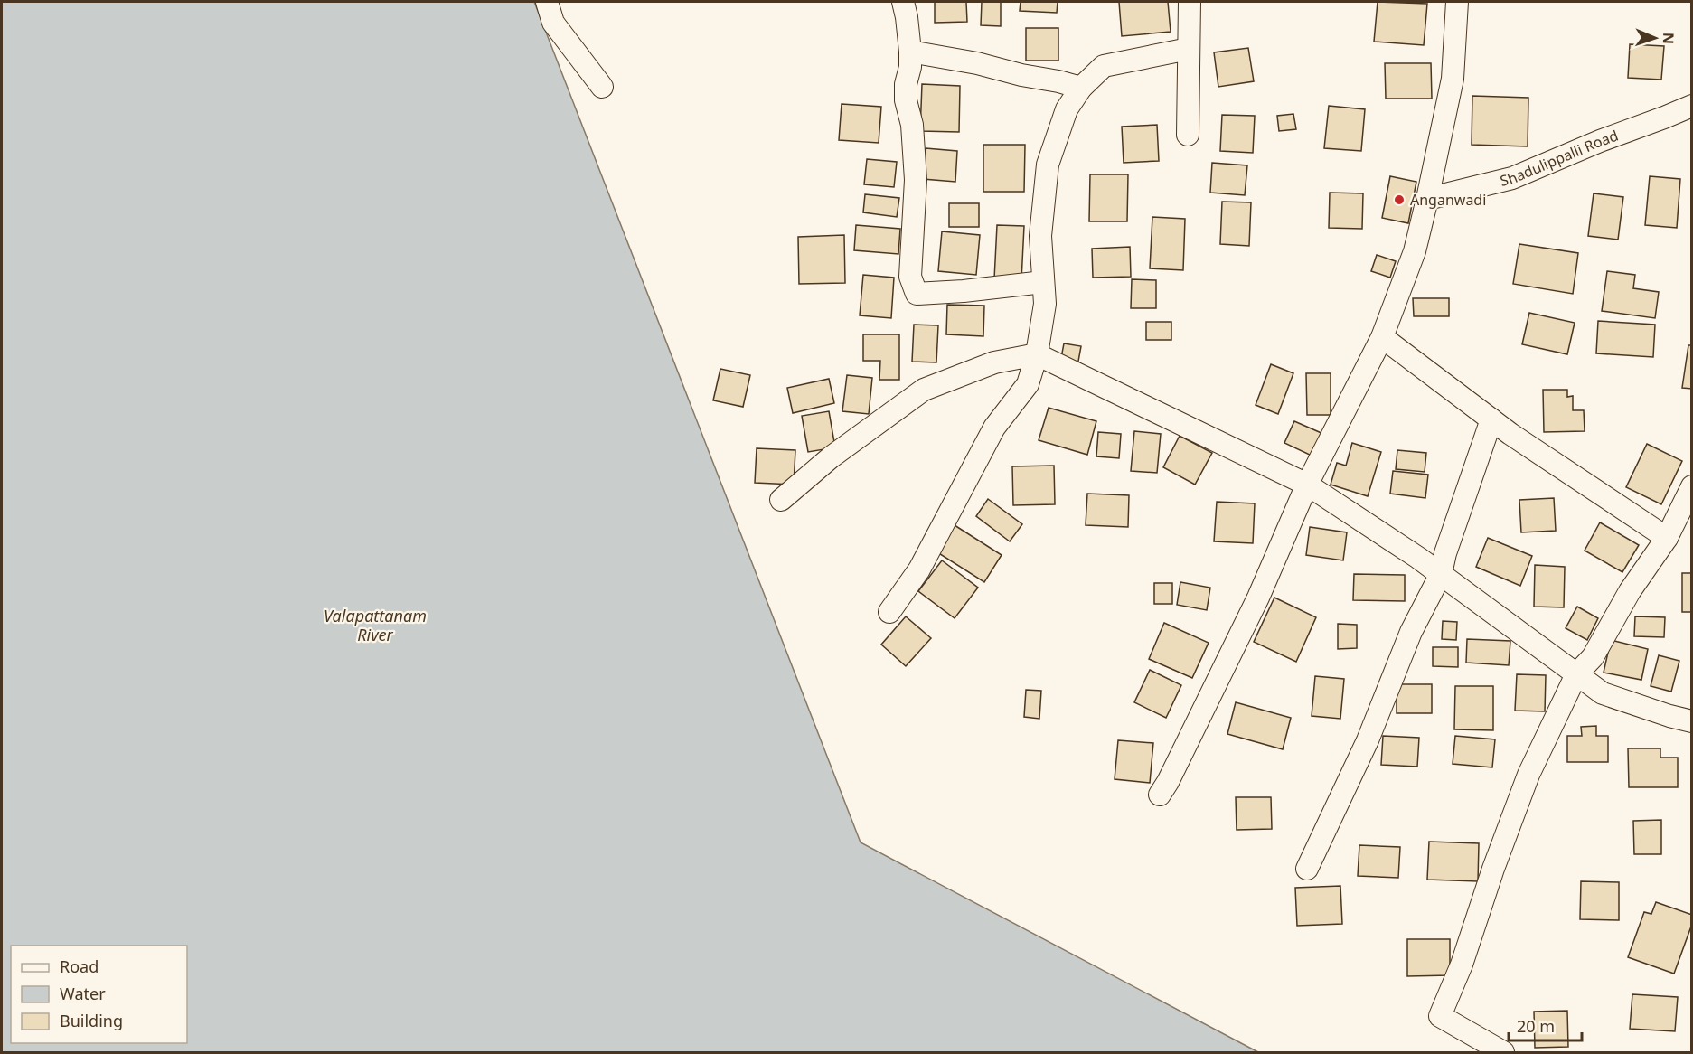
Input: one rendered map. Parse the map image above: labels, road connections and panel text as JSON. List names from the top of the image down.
{
  "streets": {
    "street": ["Shadulippalli Road"]
  },
  "water": ["Valapattanam River"],
  "places": ["Anganwadi"],
  "legend": ["Road", "Water", "Building"],
  "scale_bar": "20 m",
  "north": "right"
}
